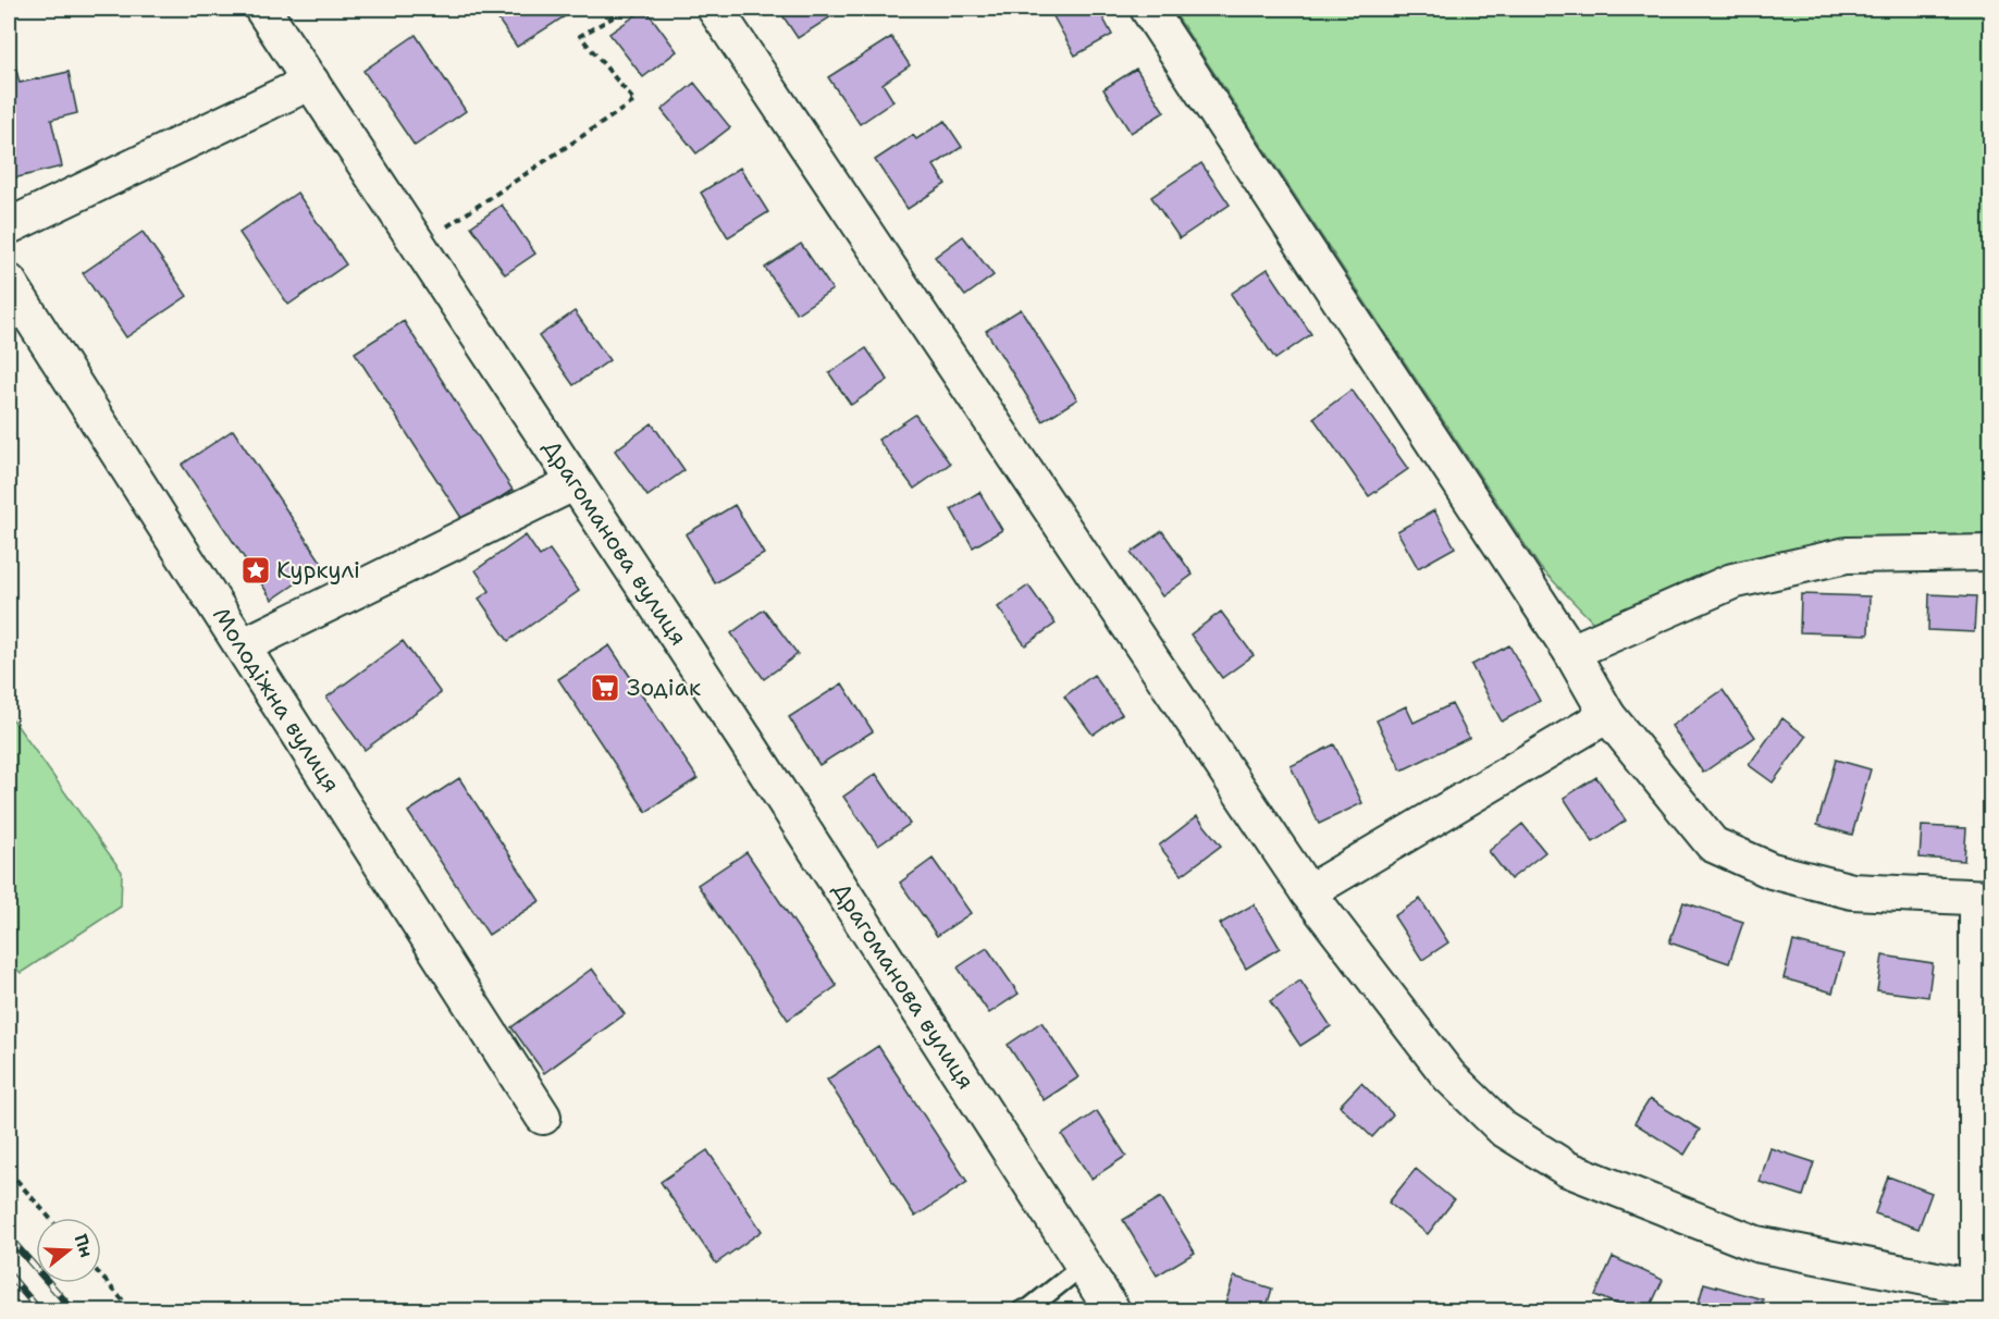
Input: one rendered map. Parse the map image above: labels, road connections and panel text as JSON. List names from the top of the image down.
{
  "streets": {
    "street": ["Драгоманова вулиця", "Молодіжна вулиця"]
  },
  "places": {
    "place": ["Куркулі"],
    "supermarket": ["Зодiак"]
  },
  "north": "right"
}
